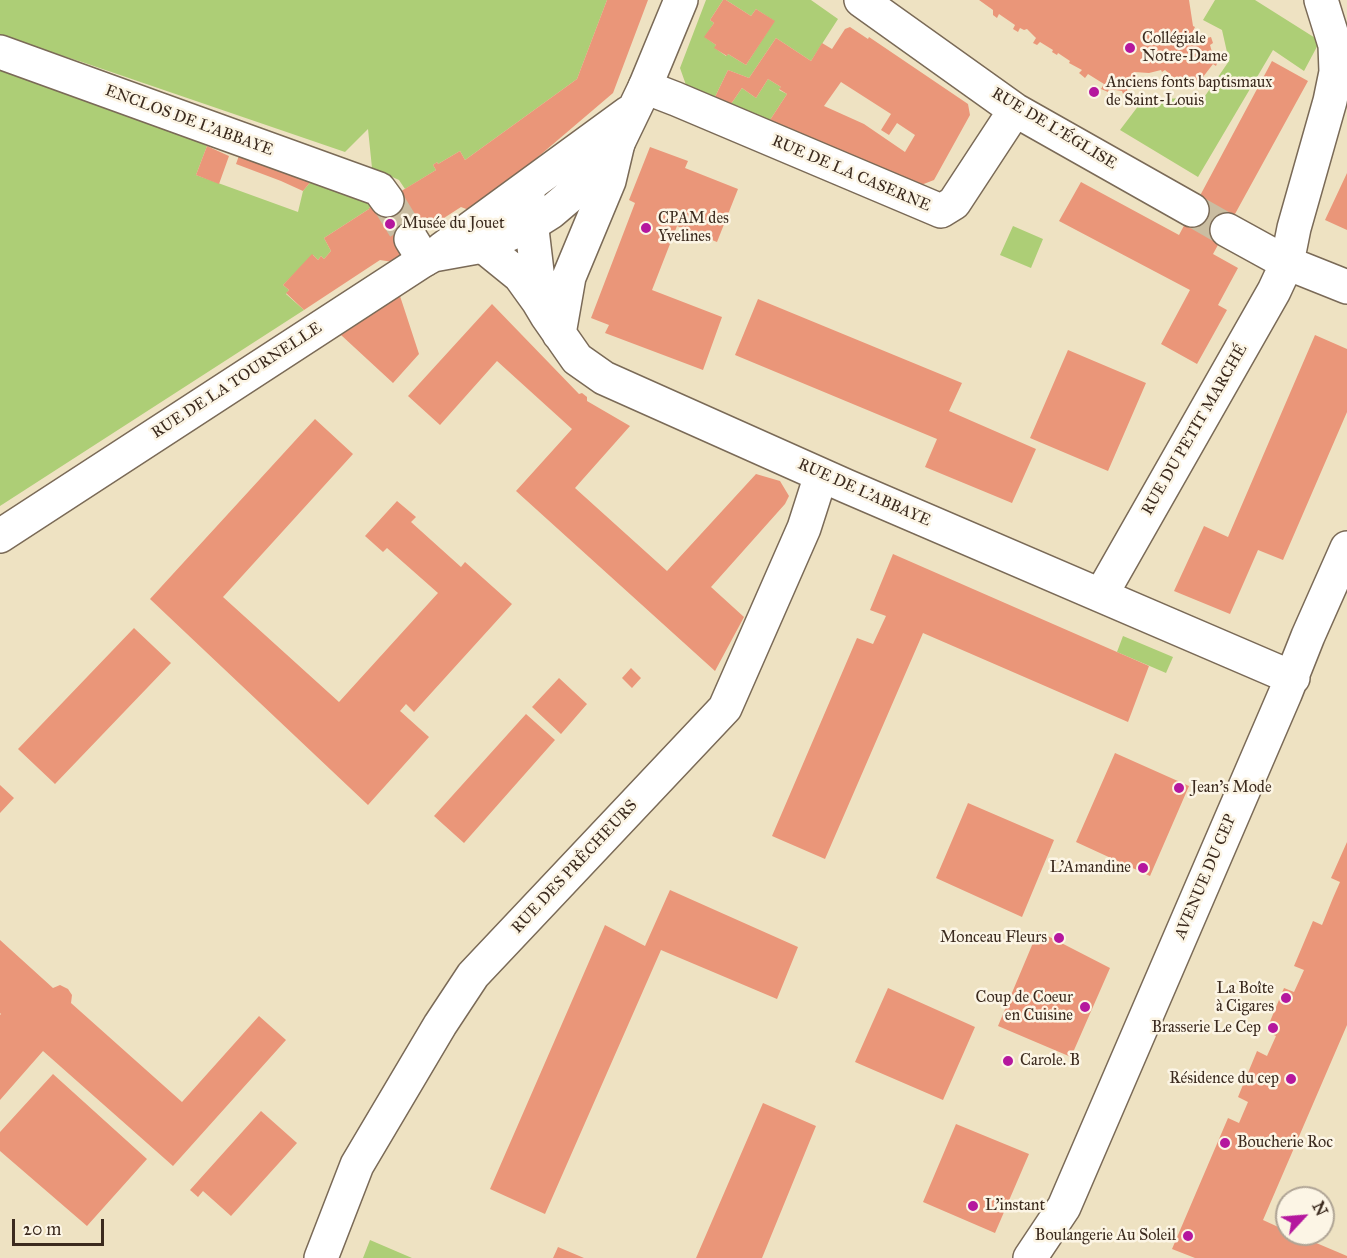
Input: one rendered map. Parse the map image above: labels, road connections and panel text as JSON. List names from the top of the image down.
{
  "streets": {
    "street": [
      "ENCLOS DE L'ABBAYE",
      "RUE DE L'ÉGLISE",
      "RUE DE LA CASERNE",
      "RUE DE LA TOURNELLE",
      "RUE DU PETIT MARCHÉ",
      "RUE DE L'ABBAYE",
      "RUE DES PRÊCHEURS",
      "AVENUE DU CEP"
    ]
  },
  "crossings": [
    ["RUE DE L'ÉGLISE", "RUE DE LA CASERNE"],
    ["RUE DE LA TOURNELLE", "RUE DE L'ABBAYE"],
    ["RUE DU PETIT MARCHÉ", "RUE DE L'ABBAYE"],
    ["RUE DE L'ABBAYE", "RUE DES PRÊCHEURS"],
    ["RUE DE L'ABBAYE", "AVENUE DU CEP"]
  ],
  "places": [
    "Collégiale Notre-Dame",
    "Anciens fonts baptismaux de Saint-Louis",
    "Musée du Jouet",
    "CPAM des Yvelines",
    "Jean's Mode",
    "L'Amandine",
    "Monceau Fleurs",
    "La Boîte à Cigares",
    "Coup de Coeur en Cuisine",
    "Brasserie Le Cep",
    "Carole. B",
    "Résidence du cep",
    "Boucherie Roc",
    "L'instant",
    "Boulangerie Au Soleil"
  ],
  "scale_bar": "20 m",
  "north": "top right"
}
